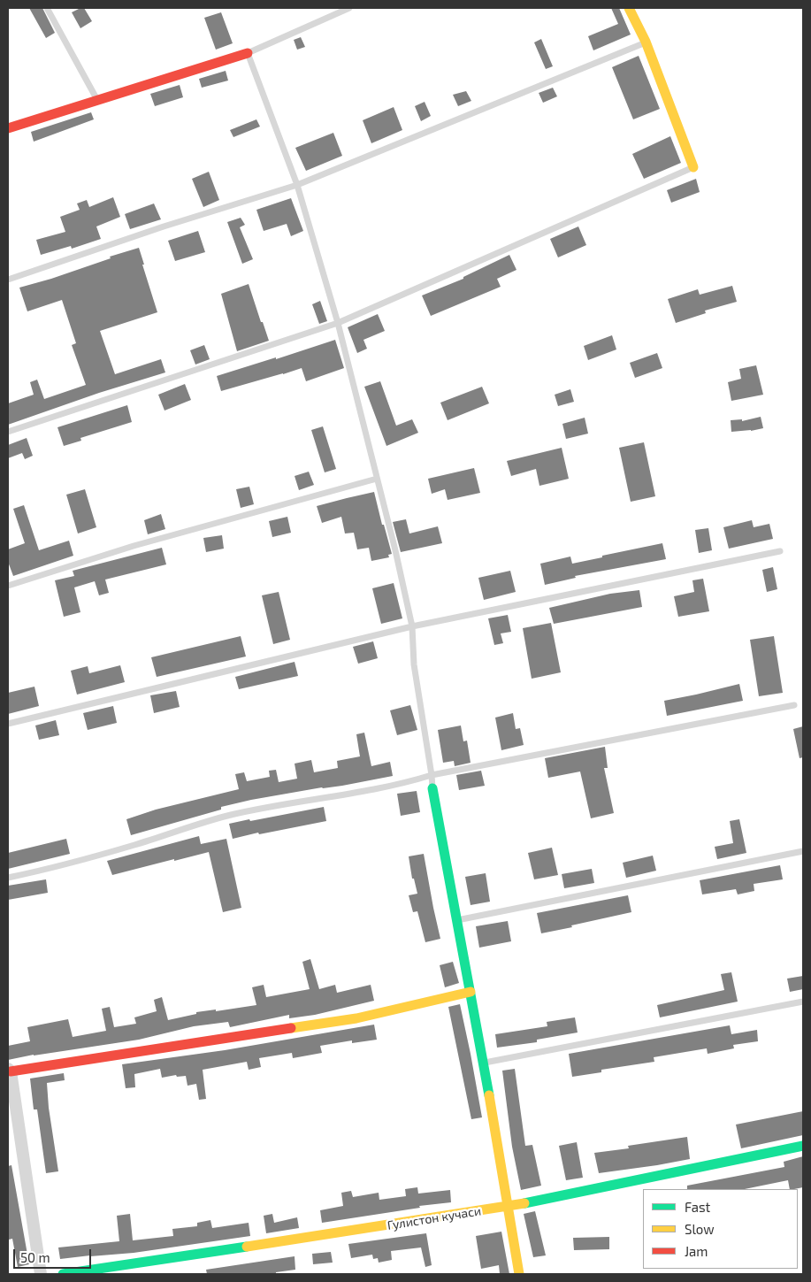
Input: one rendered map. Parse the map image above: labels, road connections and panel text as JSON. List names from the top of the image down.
{
  "streets": {
    "street": ["Гулистон кучаси"]
  },
  "legend": ["Fast", "Slow", "Jam"],
  "scale_bar": "50 m"
}
